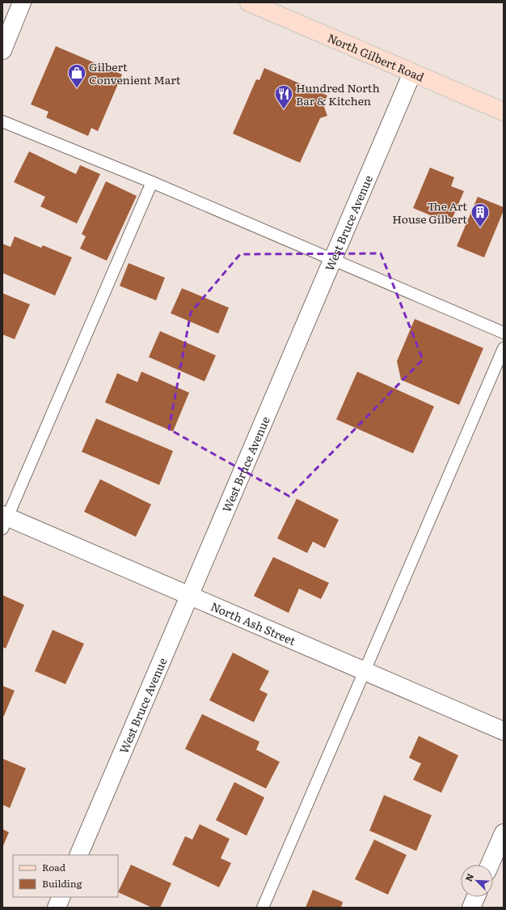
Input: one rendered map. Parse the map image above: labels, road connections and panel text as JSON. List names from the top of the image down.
{
  "streets": {
    "main road": ["North Gilbert Road"],
    "street": ["West Bruce Avenue", "North Ash Street"]
  },
  "crossings": [
    ["North Gilbert Road", "West Bruce Avenue"],
    ["West Bruce Avenue", "North Ash Street"]
  ],
  "places": {
    "shop": ["Gilbert Convenient Mart"],
    "restaurant": ["Hundred North Bar & Kitchen"],
    "building": ["The Art House Gilbert"]
  },
  "legend": ["Road", "Building"],
  "north": "top left"
}
